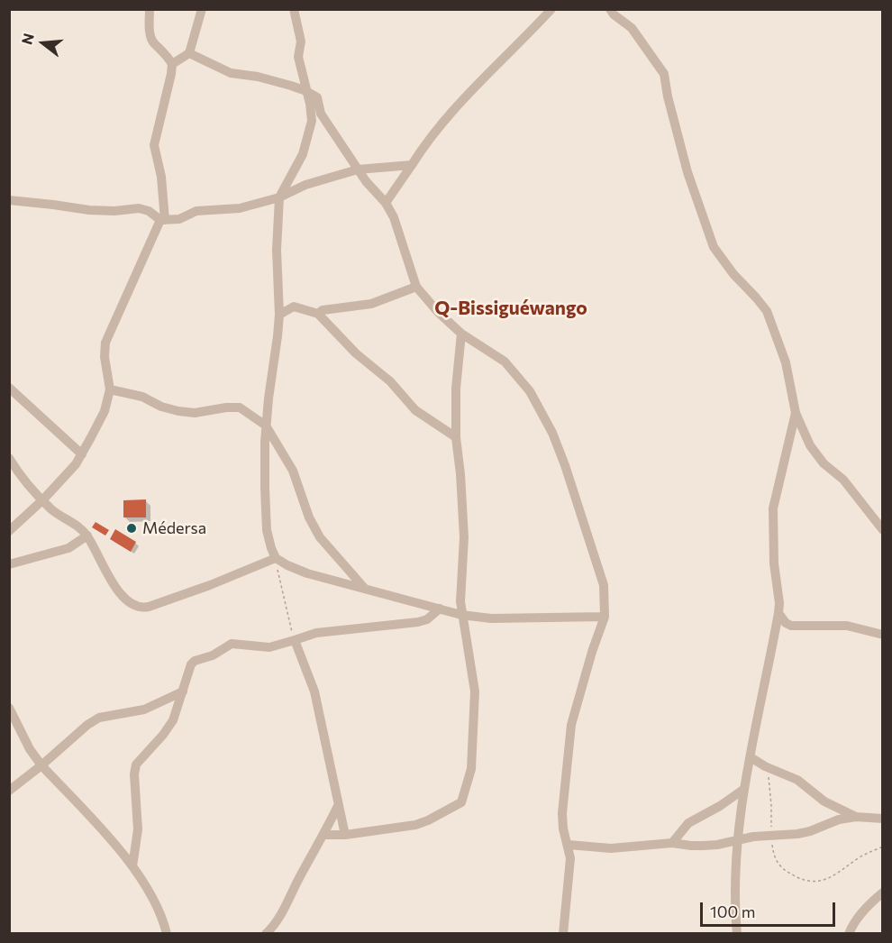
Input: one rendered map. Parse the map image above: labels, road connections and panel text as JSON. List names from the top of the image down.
{
  "districts": ["Q-Bissiguéwango"],
  "places": ["Médersa"],
  "scale_bar": "100 m",
  "north": "left"
}
